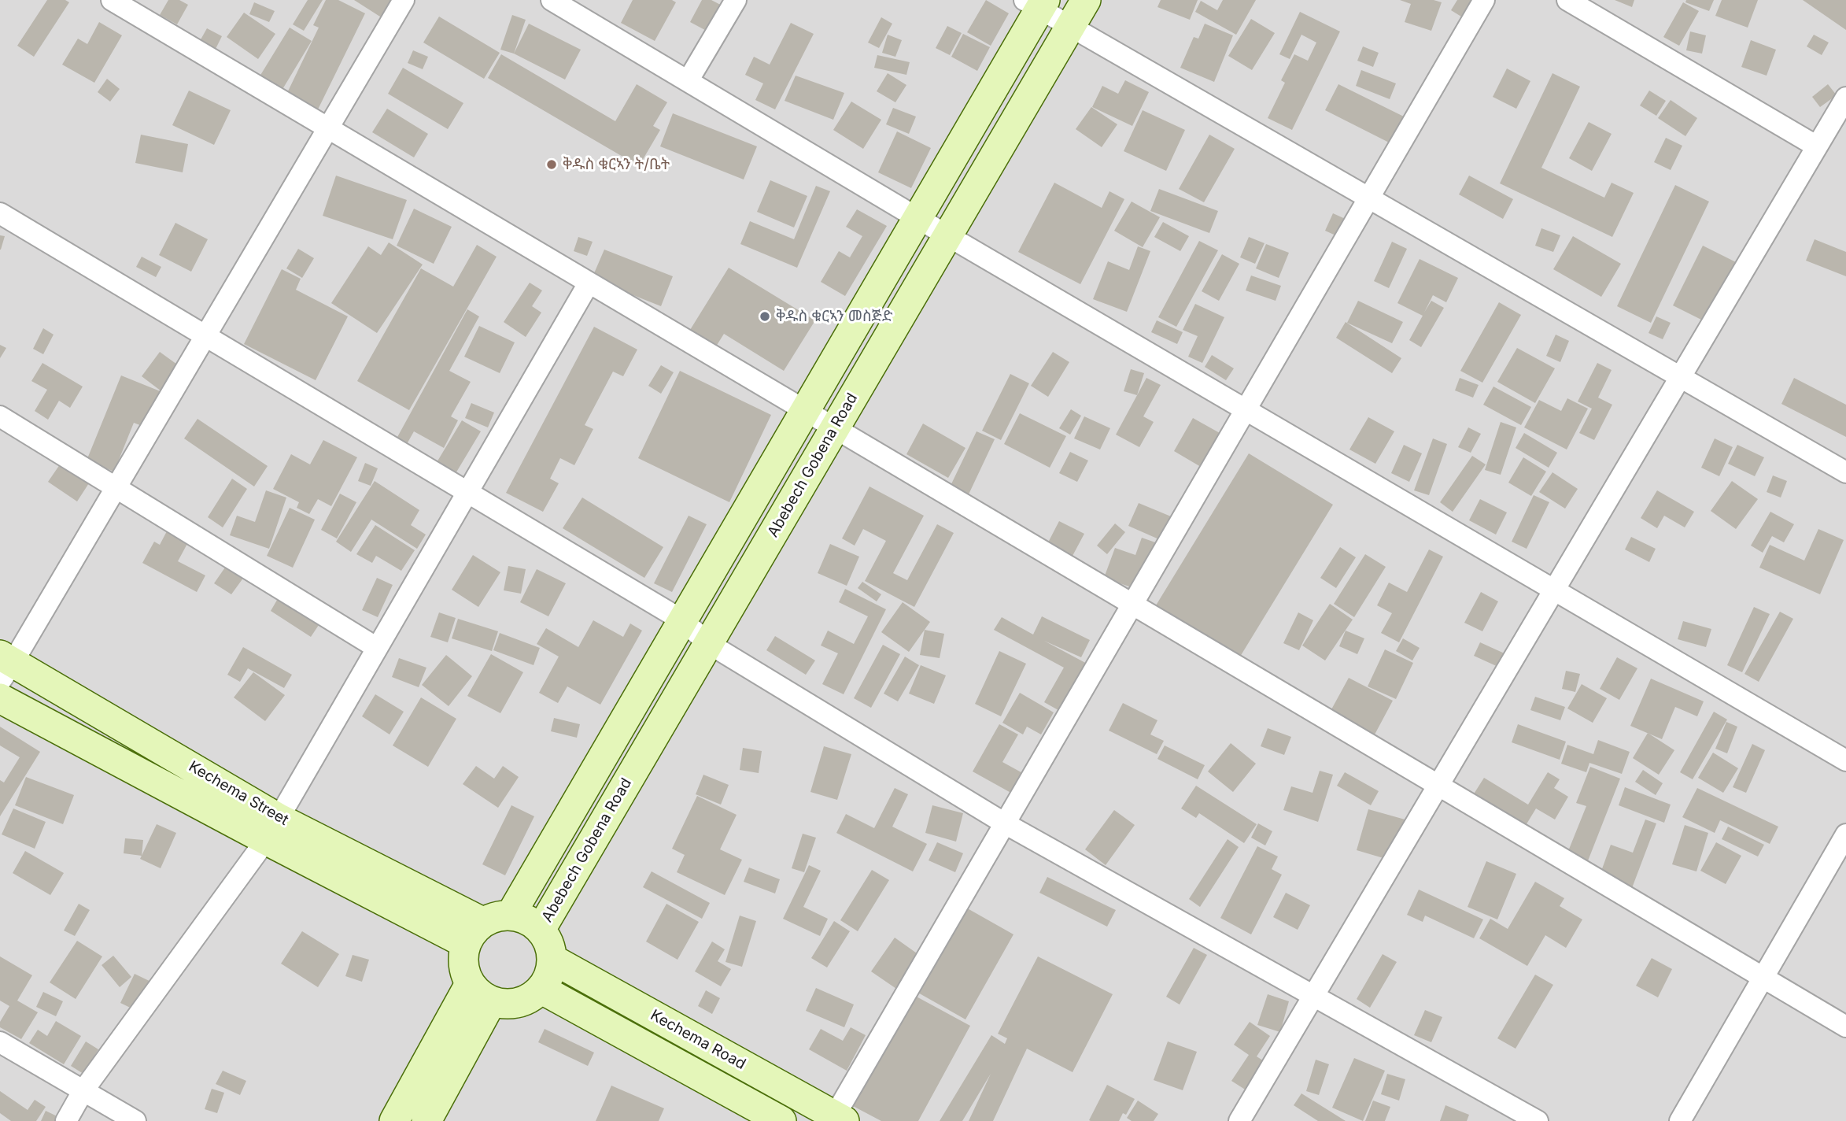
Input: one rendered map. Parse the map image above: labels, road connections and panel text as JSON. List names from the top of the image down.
{
  "streets": {
    "street": ["Abebech Gobena Road", "Kechema Street", "Kechema Road"]
  },
  "crossings": [
    ["Abebech Gobena Road", "Kechema Street"],
    ["Abebech Gobena Road", "Kechema Road"],
    ["Kechema Street", "Kechema Road"]
  ],
  "places": ["ቅዱስ ቁርኣን ት/ቤት", "ቅዱስ ቁርኣን መስጅድ"]
}
